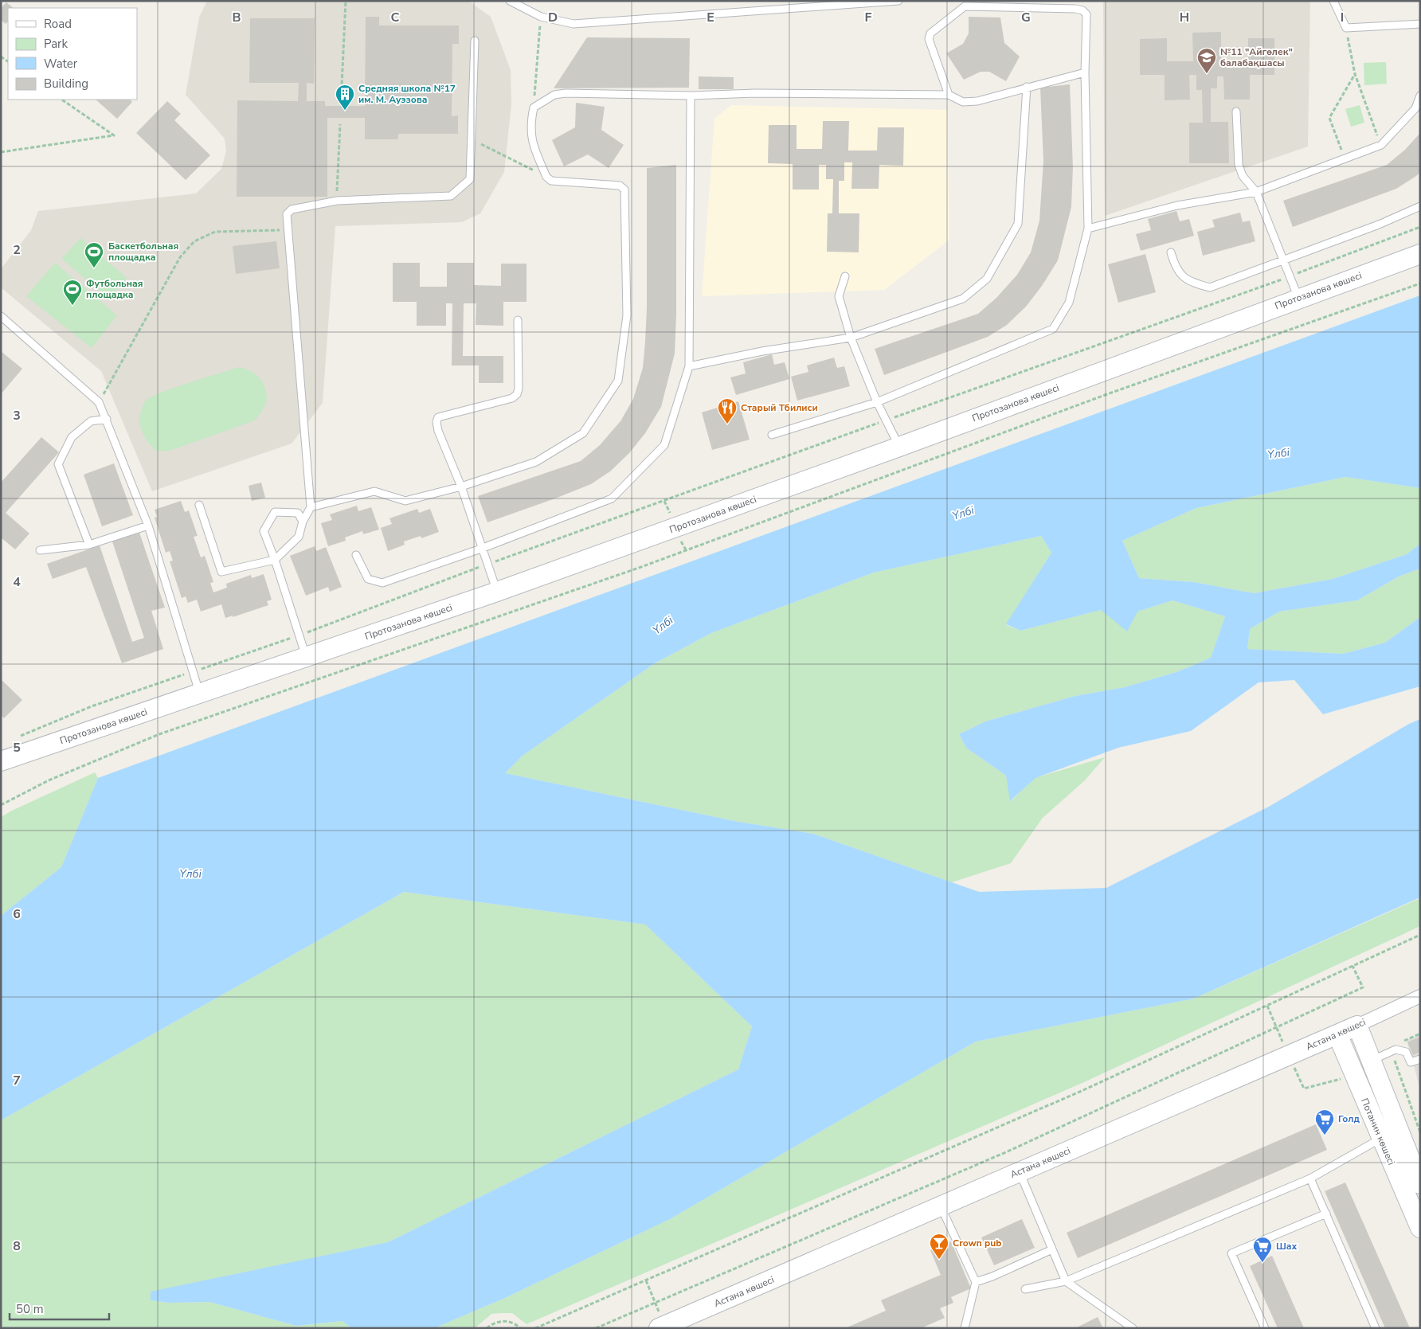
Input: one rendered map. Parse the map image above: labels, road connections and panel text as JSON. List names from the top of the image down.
{
  "streets": {
    "street": ["Протозанова көшесі", "Астана көшесі", "Потанин көшесі"]
  },
  "crossings": [
    ["Астана көшесі", "Потанин көшесі"]
  ],
  "water": ["Үлбі"],
  "places": {
    "school or university": ["№11 \"Айгөлек\" балабақшасы"],
    "building": ["Средняя школа №17 им. М. Ауэзова"],
    "sports": ["Баскетбольная площадка", "Футбольная площадка"],
    "restaurant": ["Старый Тбилиси"],
    "supermarket": ["Голд", "Шах"],
    "bar": ["Crown pub"]
  },
  "legend": [
    "Road",
    "Park",
    "Water",
    "Building"
  ],
  "scale_bar": "50 m",
  "grid": {
    "columns": [
      "B",
      "C",
      "D",
      "E",
      "F",
      "G",
      "H",
      "I"
    ],
    "rows": [
      "2",
      "3",
      "4",
      "5",
      "6",
      "7",
      "8"
    ]
  }
}
